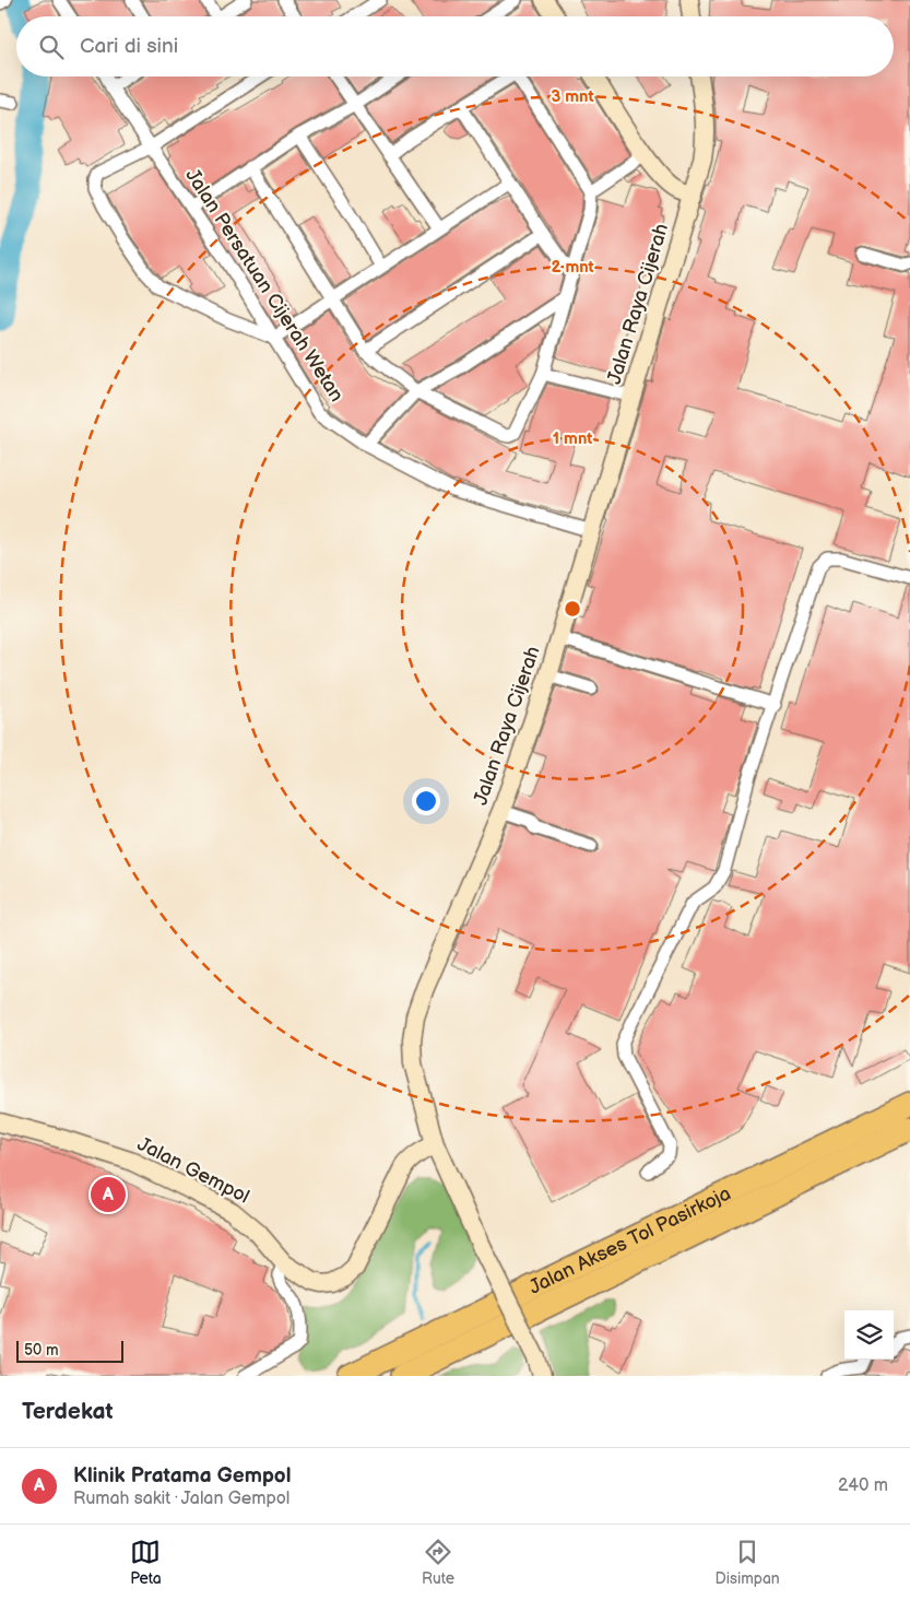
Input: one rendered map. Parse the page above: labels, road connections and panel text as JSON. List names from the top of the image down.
{
  "streets": {
    "highway": ["Jalan Akses Tol Pasirkoja"],
    "main road": ["Jalan Raya Cijerah", "Jalan Gempol"],
    "street": ["Jalan Persatuan Cijerah Wetan"]
  },
  "crossings": [
    ["Jalan Persatuan Cijerah Wetan", "Jalan Raya Cijerah"],
    ["Jalan Raya Cijerah", "Jalan Gempol"]
  ],
  "scale_bar": "50 m",
  "page": {
    "search": "Cari di sini",
    "pins": "A",
    "scale": "50 m",
    "heading": "Terdekat",
    "list": [
      {
        "mark": "A",
        "name": "Klinik Pratama Gempol",
        "note": "Rumah sakit · Jalan Gempol",
        "value": "240 m"
      }
    ],
    "nav": ["Peta", "Rute", "Disimpan"]
  },
  "rings": ["3 mnt", "2 mnt", "1 mnt"]
}
